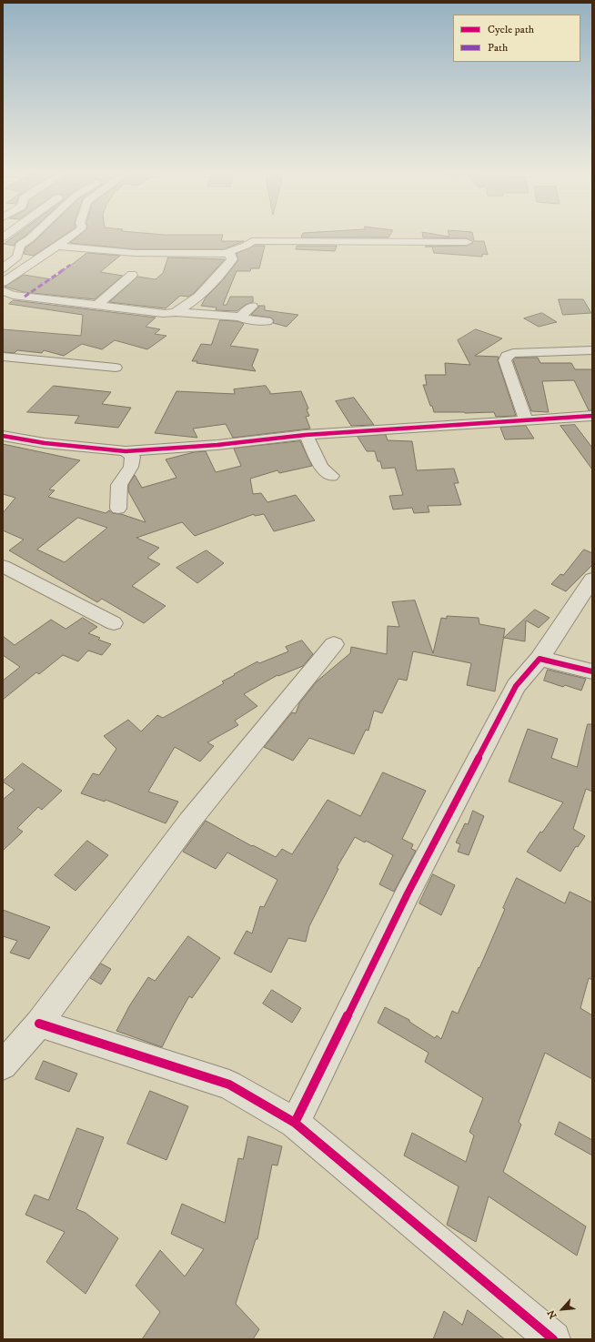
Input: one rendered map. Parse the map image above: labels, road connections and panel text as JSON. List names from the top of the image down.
{
  "legend": ["Cycle path", "Path"],
  "north": "bottom left"
}
